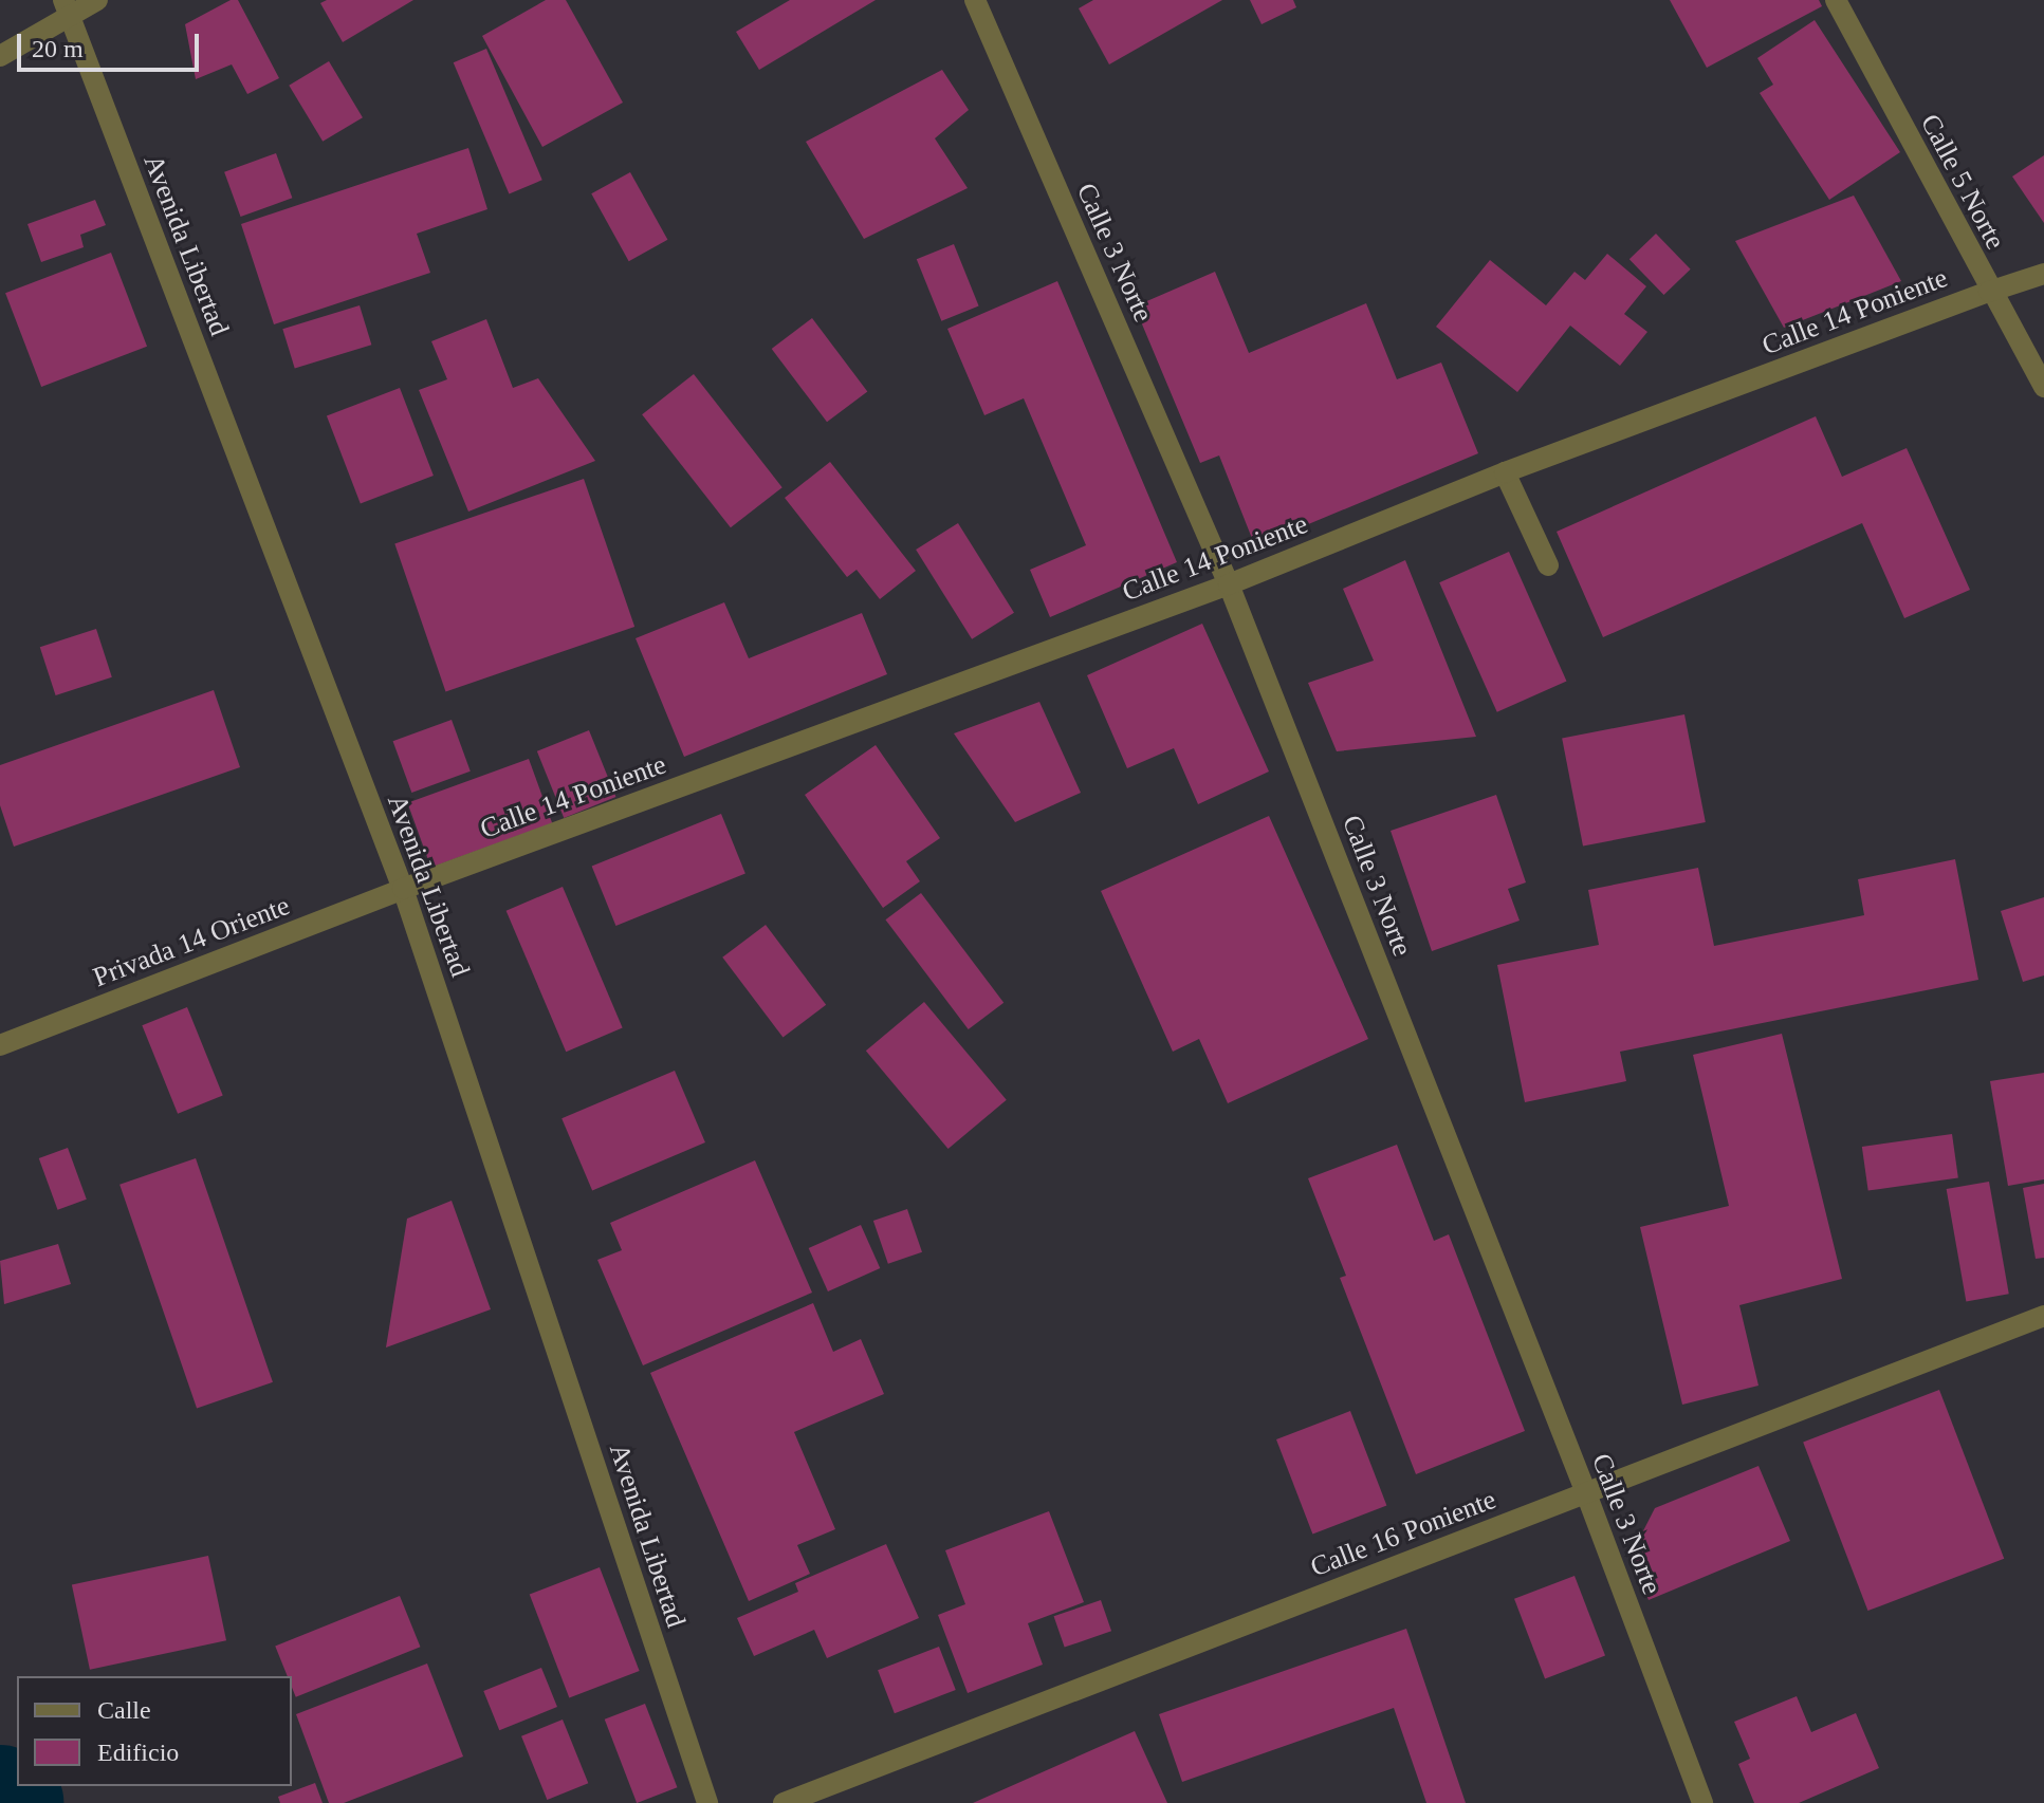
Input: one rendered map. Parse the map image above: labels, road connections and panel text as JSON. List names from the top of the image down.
{
  "streets": {
    "street": [
      "Calle 5 Norte",
      "Avenida Libertad",
      "Calle 3 Norte",
      "Calle 14 Poniente",
      "Privada 14 Oriente",
      "Calle 16 Poniente"
    ]
  },
  "crossings": [
    ["Calle 5 Norte", "Calle 14 Poniente"],
    ["Avenida Libertad", "Calle 14 Poniente"],
    ["Avenida Libertad", "Privada 14 Oriente"],
    ["Calle 3 Norte", "Calle 14 Poniente"],
    ["Calle 3 Norte", "Calle 16 Poniente"],
    ["Calle 14 Poniente", "Privada 14 Oriente"]
  ],
  "legend": ["Calle", "Edificio"],
  "scale_bar": "20 m"
}
